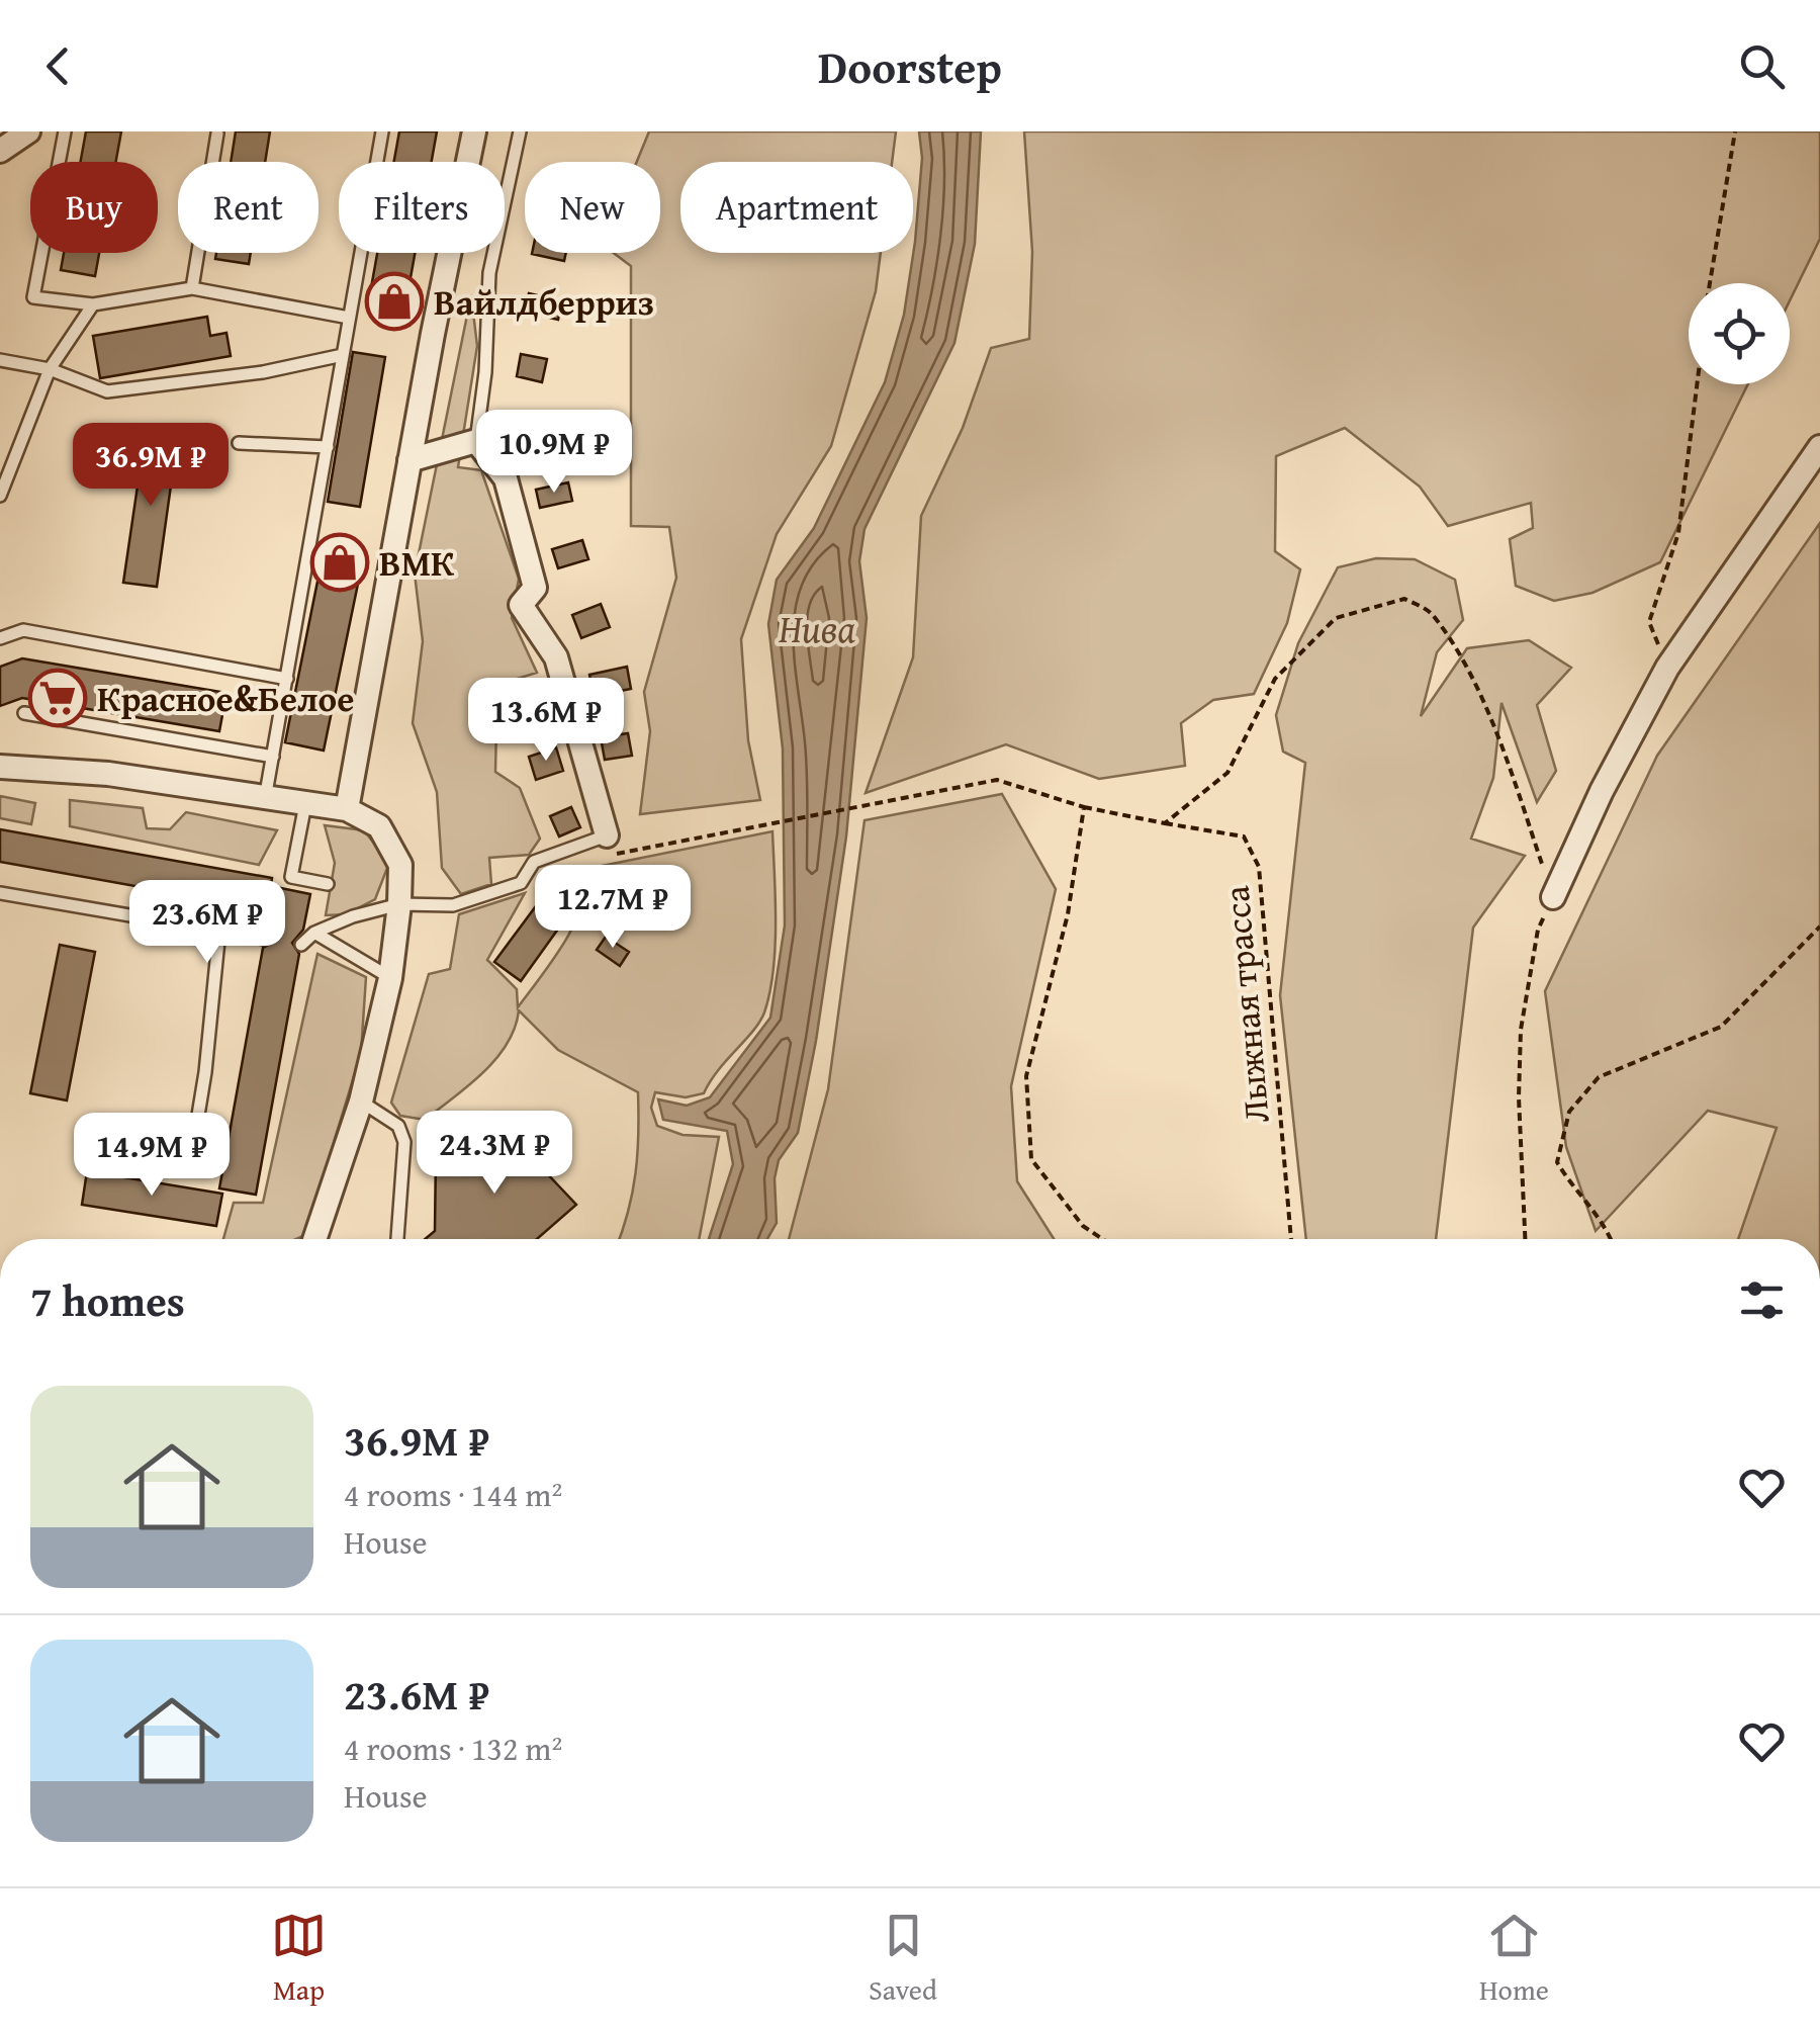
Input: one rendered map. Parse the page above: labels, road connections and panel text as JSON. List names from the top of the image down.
{
  "streets": {
    "path": ["Лыжная трасса"]
  },
  "water": ["Нива"],
  "places": {
    "shop": ["Вайлдберриз", "ВМК"],
    "supermarket": ["Красное&Белое"]
  },
  "page": {
    "header": "Doorstep",
    "chip": [
      "Buy",
      "Rent",
      "Filters",
      "New",
      "Apartment"
    ],
    "price": [
      "10.9M ₽",
      "36.9M ₽",
      "13.6M ₽",
      "12.7M ₽",
      "23.6M ₽",
      "24.3M ₽",
      "14.9M ₽"
    ],
    "heading": "7 homes",
    "list": [
      {
        "name": "36.9M ₽",
        "note": "4 rooms · 144 m² · House"
      },
      {
        "name": "23.6M ₽",
        "note": "4 rooms · 132 m² · House"
      }
    ],
    "tabs": ["Map", "Saved", "Home"]
  }
}
